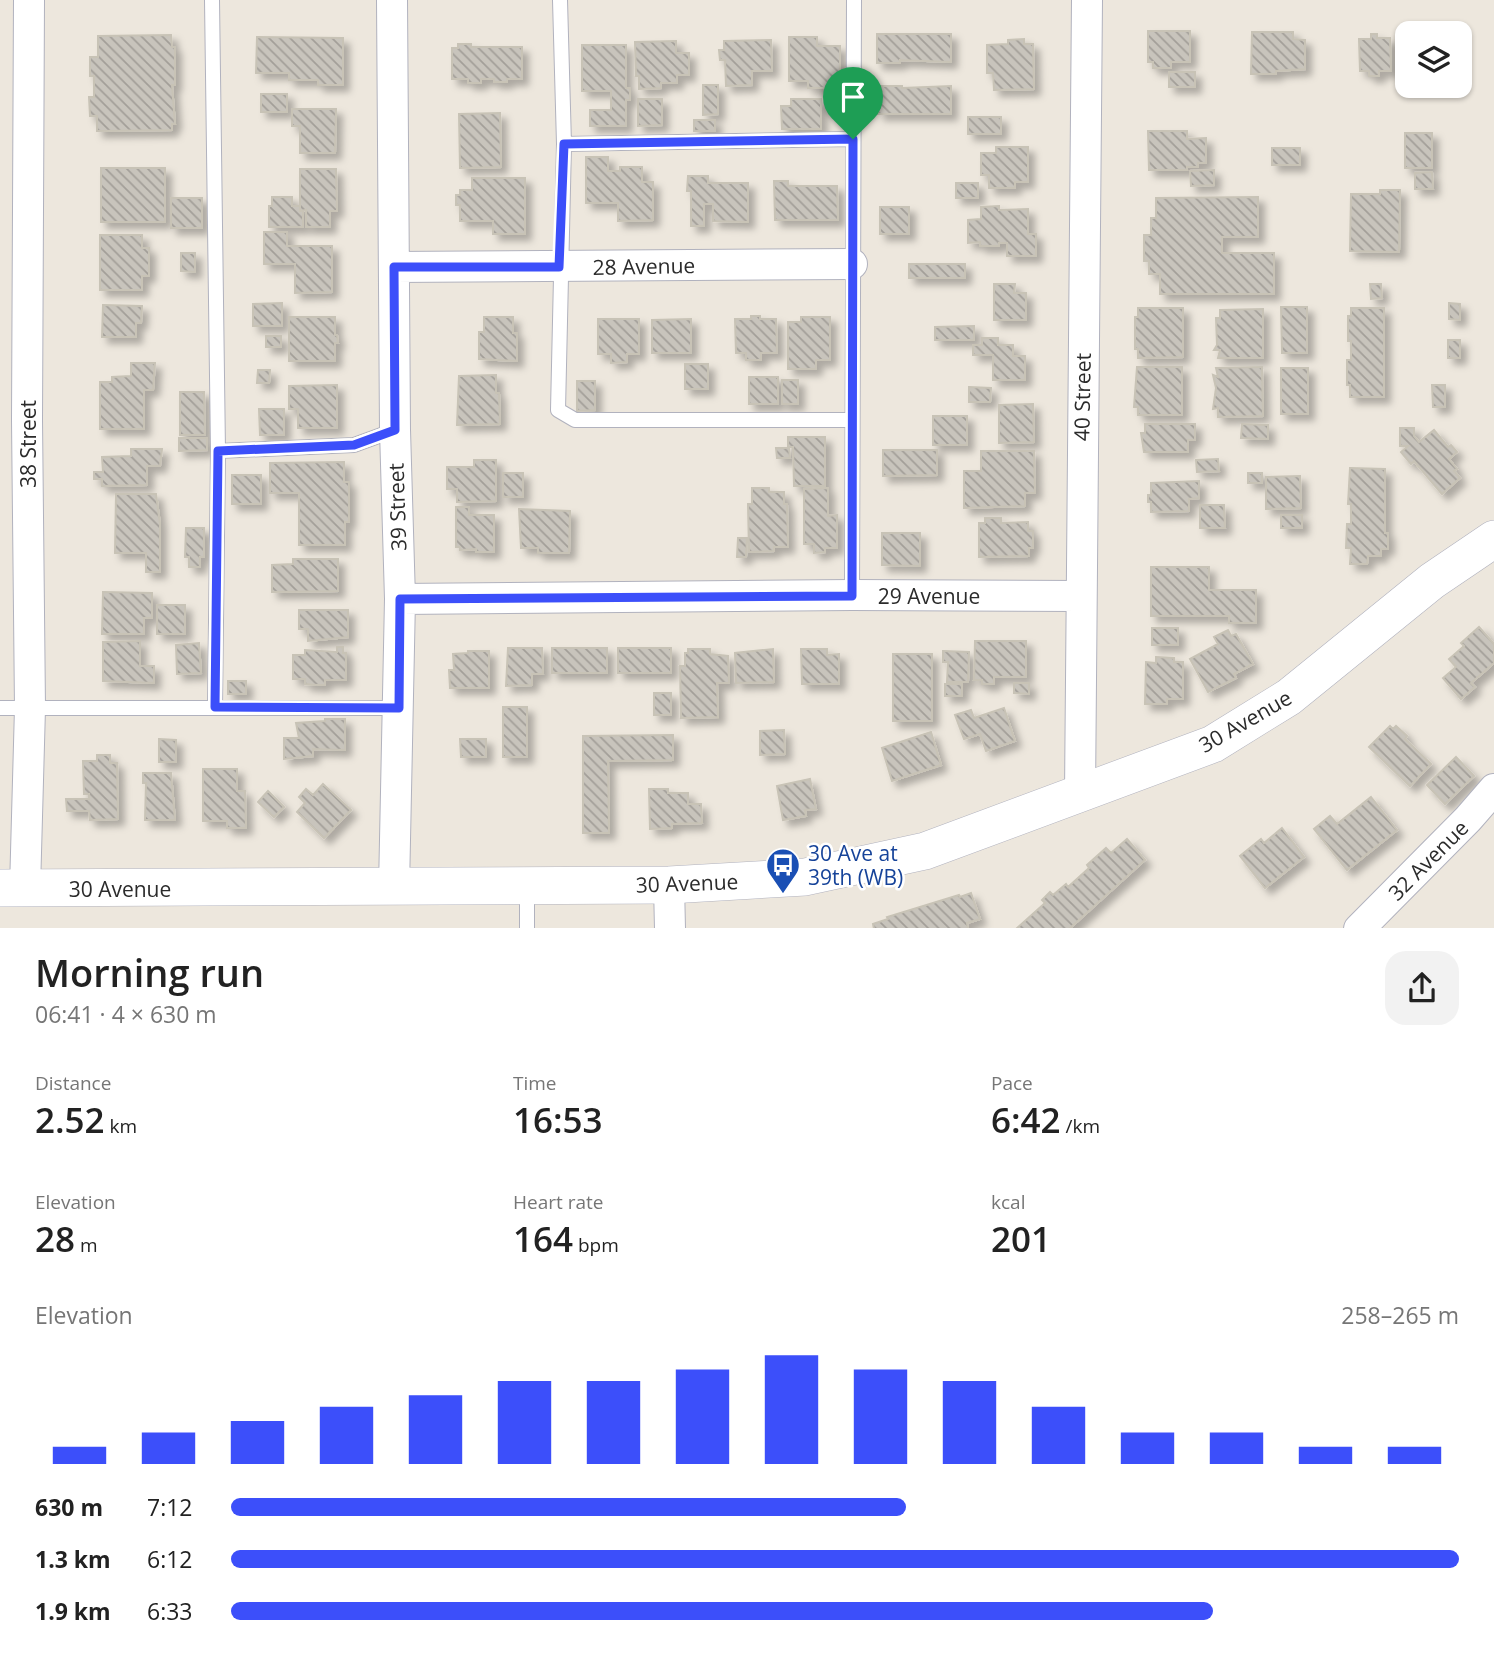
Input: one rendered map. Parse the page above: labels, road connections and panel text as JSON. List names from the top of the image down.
{
  "streets": {
    "street": [
      "28 Avenue",
      "40 Street",
      "38 Street",
      "39 Street",
      "29 Avenue",
      "30 Avenue",
      "32 Avenue"
    ]
  },
  "crossings": [
    ["28 Avenue", "39 Street"],
    ["40 Street", "29 Avenue"],
    ["40 Street", "30 Avenue"],
    ["38 Street", "30 Avenue"],
    ["39 Street", "29 Avenue"],
    ["39 Street", "30 Avenue"]
  ],
  "places": {
    "bus stop": ["30 Ave at 39th (WB)"]
  },
  "page": {
    "heading": ["Morning run", "06:41 · 4 × 630 m"],
    "stats": [
      ["Distance", "2.52 km"],
      ["Time", "16:53"],
      ["Pace", "6:42 /km"],
      ["Elevation", "28 m"],
      ["Heart rate", "164 bpm"],
      ["kcal", "201"]
    ],
    "chart": ["Elevation", "258–265 m"],
    "list": [
      {
        "name": "630 m",
        "note": "7:12"
      },
      {
        "name": "1.3 km",
        "note": "6:12"
      },
      {
        "name": "1.9 km",
        "note": "6:33"
      }
    ]
  }
}
